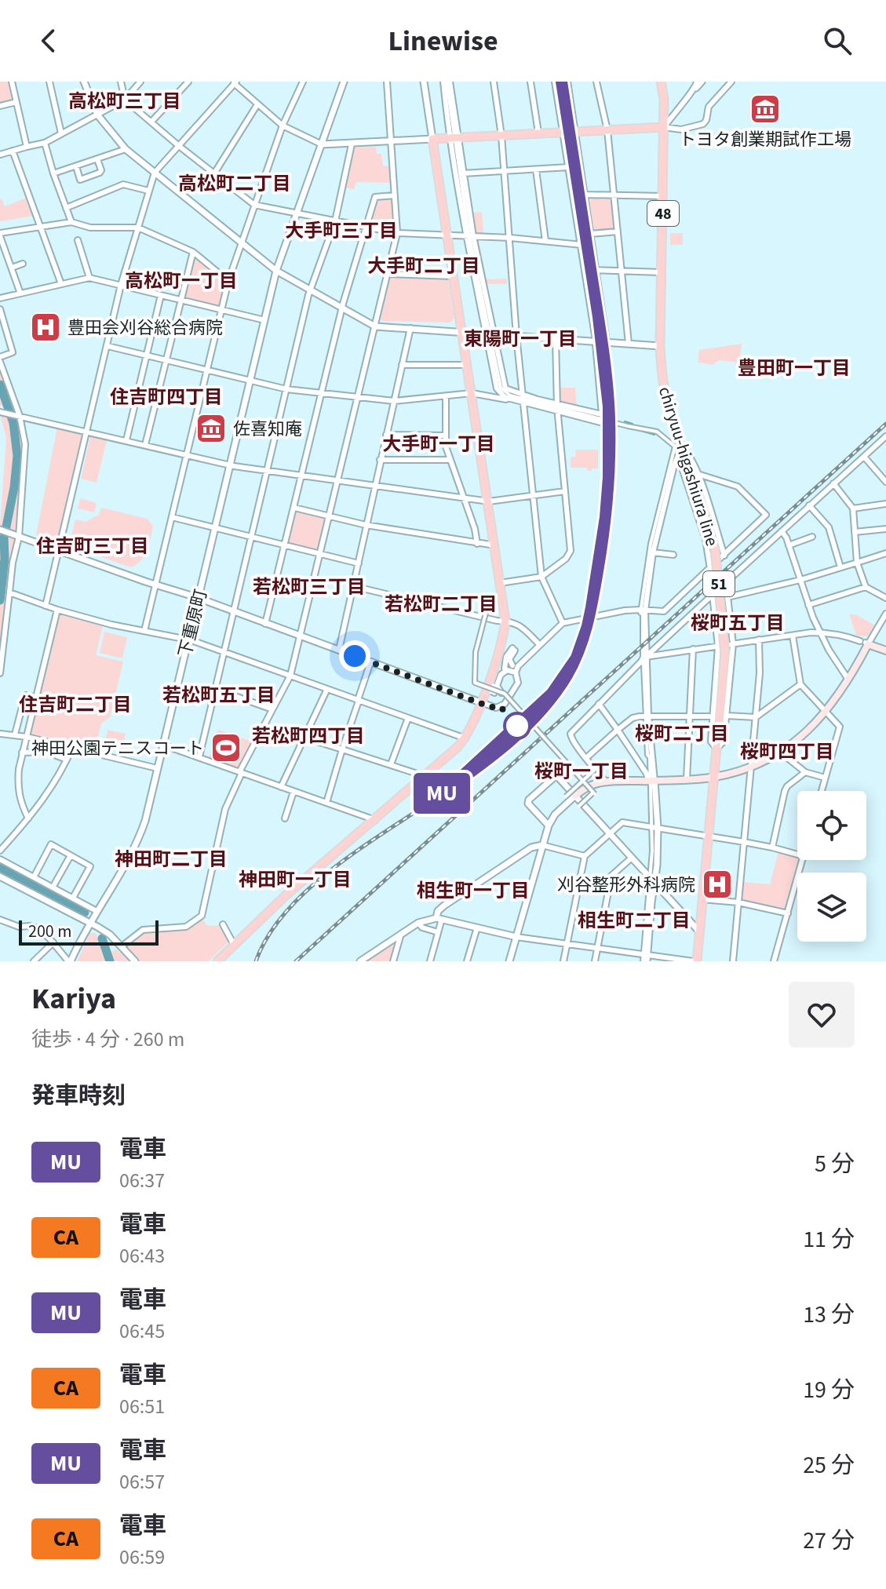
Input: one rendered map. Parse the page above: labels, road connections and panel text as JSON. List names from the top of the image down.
{
  "streets": {
    "main road": ["48", "chiryuu-higashiura line", "51"],
    "street": ["下重原町"]
  },
  "crossings": [
    ["48", "chiryuu-higashiura line"]
  ],
  "districts": [
    "高松町三丁目",
    "高松町二丁目",
    "大手町三丁目",
    "大手町二丁目",
    "高松町一丁目",
    "東陽町一丁目",
    "豊田町一丁目",
    "住吉町四丁目",
    "大手町一丁目",
    "住吉町三丁目",
    "若松町三丁目",
    "若松町二丁目",
    "桜町五丁目",
    "若松町五丁目",
    "住吉町二丁目",
    "桜町二丁目",
    "若松町四丁目",
    "桜町四丁目",
    "桜町一丁目",
    "神田町二丁目",
    "神田町一丁目",
    "相生町一丁目",
    "相生町二丁目"
  ],
  "places": {
    "museum": ["トヨタ創業期試作工場", "佐喜知庵"],
    "hospital": ["豊田会刈谷総合病院", "刈谷整形外科病院"],
    "sports": ["神田公園テニスコート"]
  },
  "scale_bar": "200 m",
  "page": {
    "header": "Linewise",
    "on_map": "MU",
    "scale": "200 m",
    "heading": [
      ["Kariya", "徒歩 · 4 分 · 260 m"],
      "発車時刻"
    ],
    "list": [
      {
        "mark": "MU",
        "name": "電車",
        "note": "06:37",
        "value": "5 分"
      },
      {
        "mark": "CA",
        "name": "電車",
        "note": "06:43",
        "value": "11 分"
      },
      {
        "mark": "MU",
        "name": "電車",
        "note": "06:45",
        "value": "13 分"
      },
      {
        "mark": "CA",
        "name": "電車",
        "note": "06:51",
        "value": "19 分"
      },
      {
        "mark": "MU",
        "name": "電車",
        "note": "06:57",
        "value": "25 分"
      },
      {
        "mark": "CA",
        "name": "電車",
        "note": "06:59",
        "value": "27 分"
      }
    ]
  }
}
